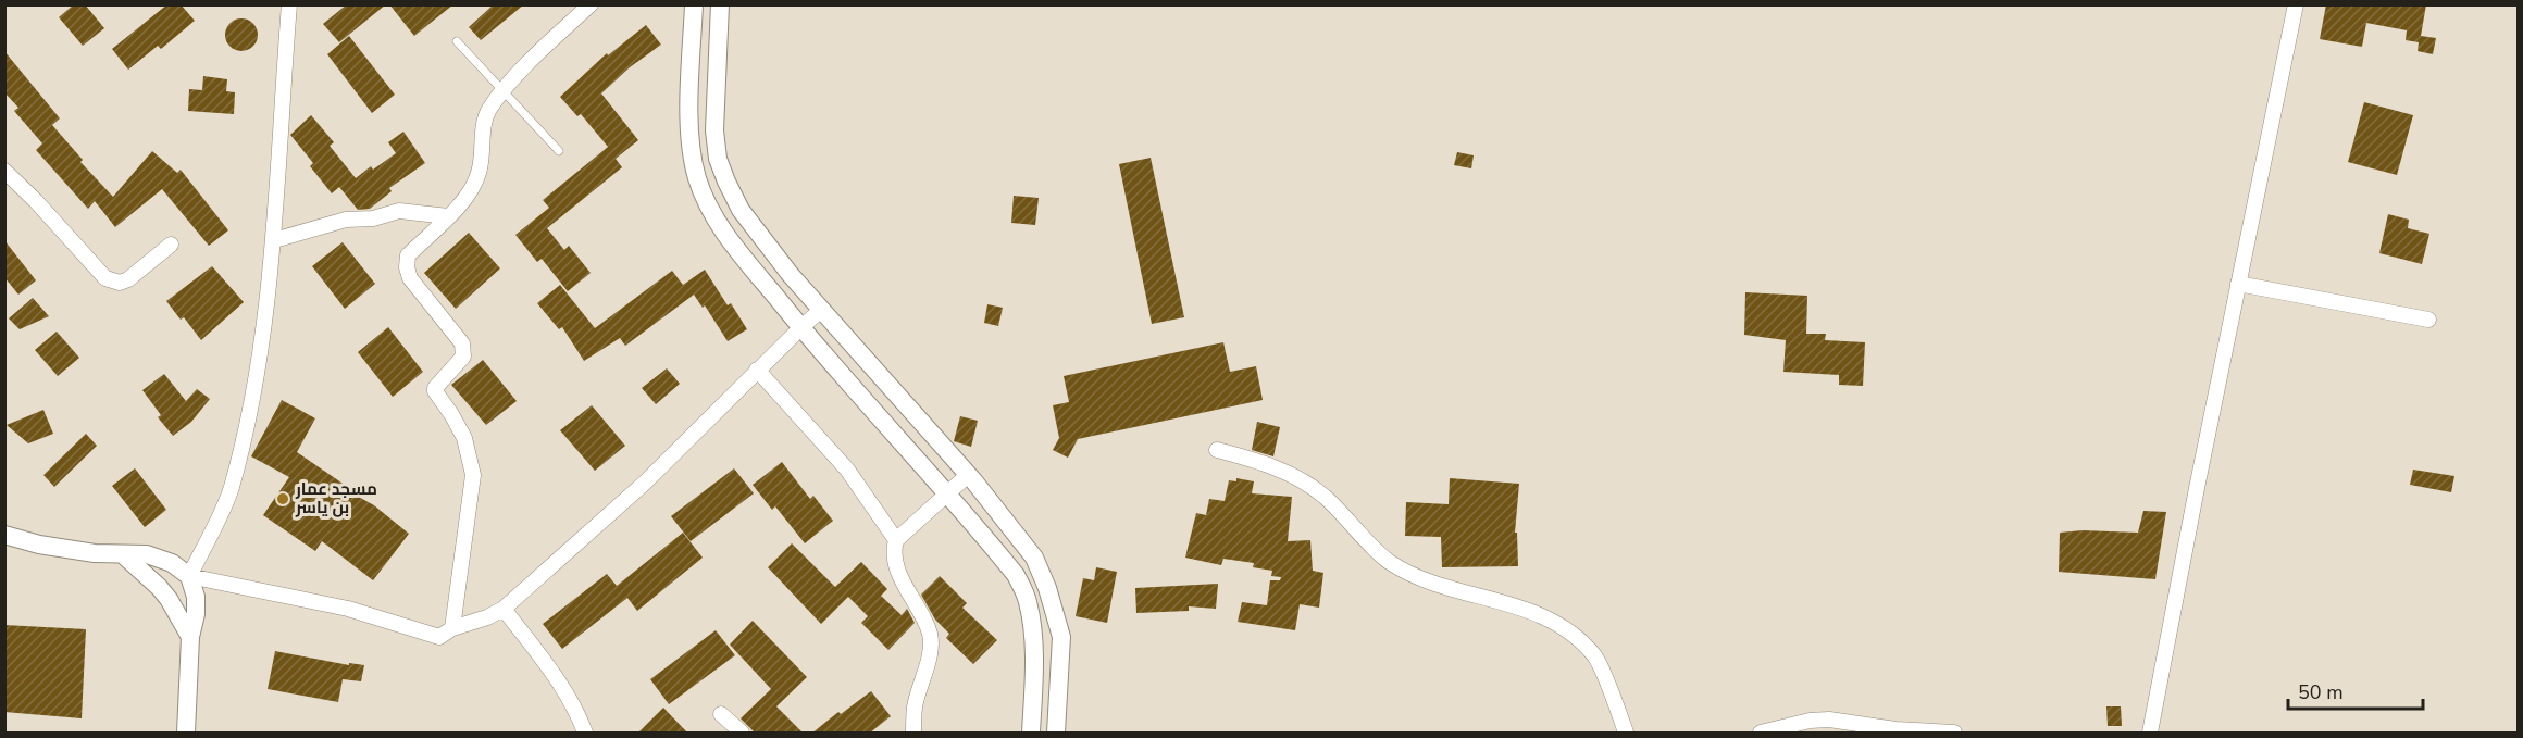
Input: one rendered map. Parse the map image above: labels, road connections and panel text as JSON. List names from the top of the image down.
{
  "places": ["مسجد عمار بن ياسر"],
  "scale_bar": "50 m"
}
